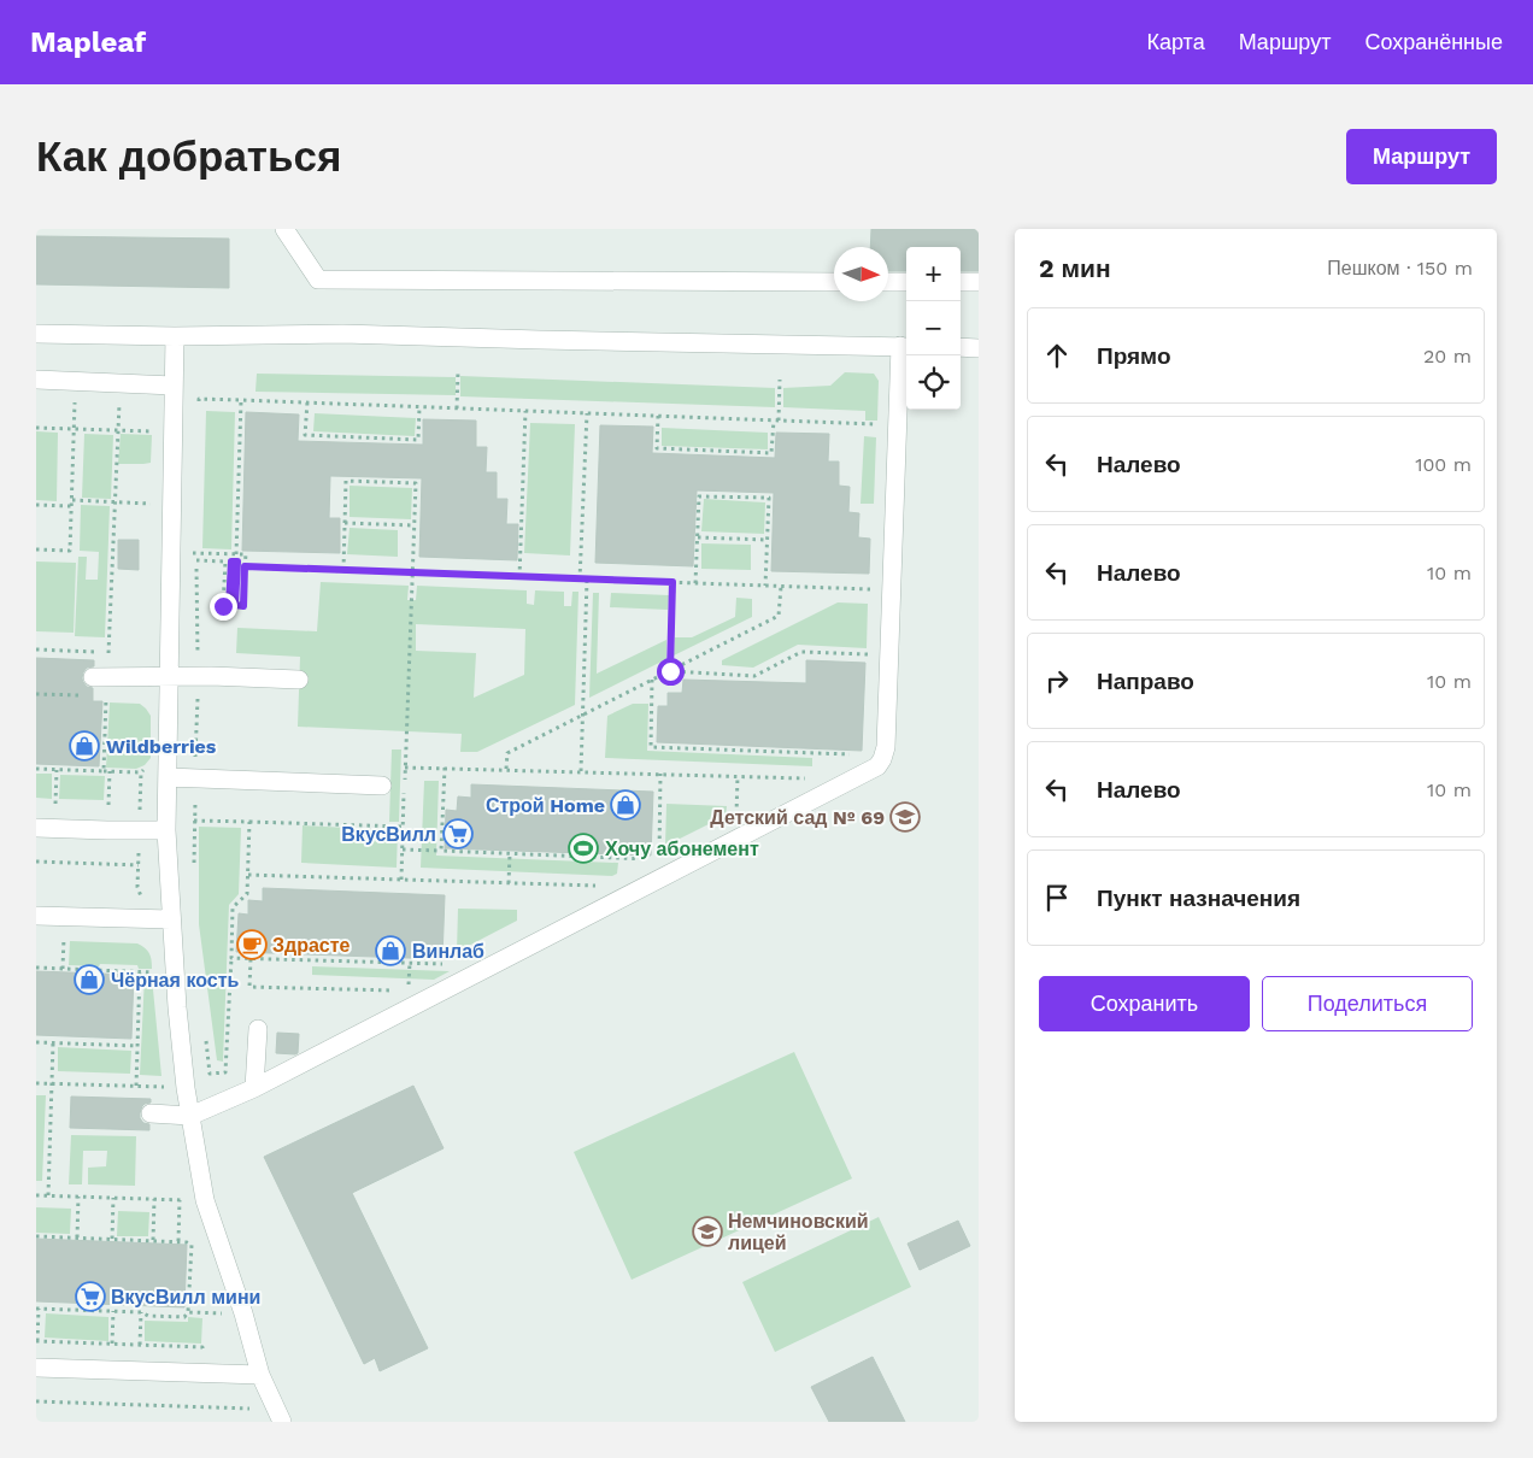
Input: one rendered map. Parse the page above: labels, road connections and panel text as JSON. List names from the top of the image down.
{
  "places": {
    "shop": [
      "Wildberries",
      "Строй Home",
      "Винлаб",
      "Чёрная кость"
    ],
    "school or university": ["Детский сад № 69", "Немчиновский лицей"],
    "supermarket": ["ВкусВилл", "ВкусВилл мини"],
    "sports": ["Хочу абонемент"],
    "cafe": ["Здрасте"]
  },
  "north": "right",
  "page": {
    "header": "Mapleaf",
    "nav": ["Карта", "Маршрут", "Сохранённые"],
    "buttons": [
      "Маршрут",
      ["Сохранить", "Поделиться"]
    ],
    "title": "Как добраться",
    "heading": ["2 мин", "Пешком · 150 m"],
    "map_buttons": ["+", "−"],
    "list": [
      ["Прямо", "20 m"],
      ["Налево", "100 m"],
      ["Налево", "10 m"],
      ["Направо", "10 m"],
      ["Налево", "10 m"],
      "Пункт назначения"
    ]
  }
}
